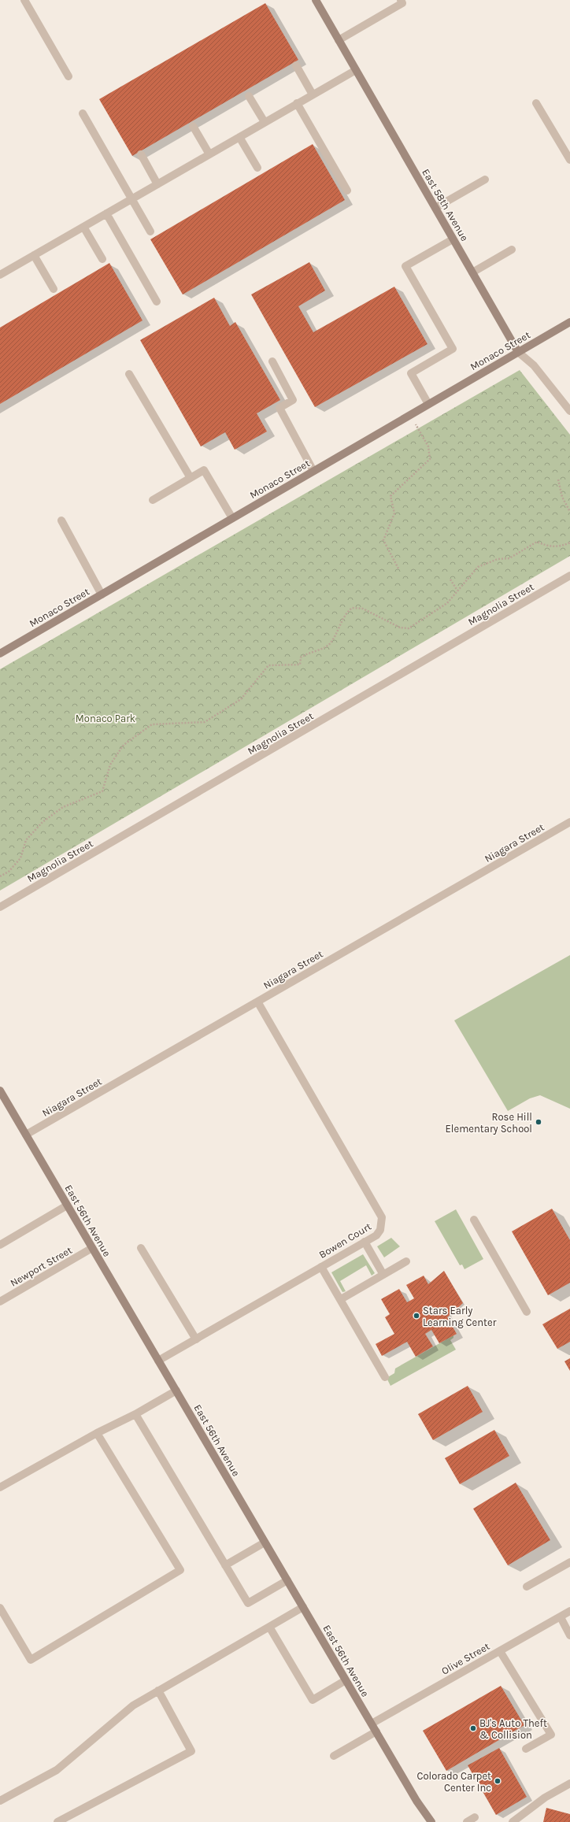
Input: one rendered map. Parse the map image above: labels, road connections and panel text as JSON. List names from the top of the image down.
{
  "streets": {
    "street": [
      "East 58th Avenue",
      "Monaco Street",
      "Magnolia Street",
      "Niagara Street",
      "East 56th Avenue",
      "Bowen Court",
      "Newport Street",
      "Olive Street"
    ]
  },
  "crossings": [
    ["East 58th Avenue", "Monaco Street"],
    ["Niagara Street", "East 56th Avenue"],
    ["Niagara Street", "Bowen Court"],
    ["East 56th Avenue", "Bowen Court"],
    ["East 56th Avenue", "Newport Street"],
    ["East 56th Avenue", "Olive Street"]
  ],
  "parks": ["Monaco Park"],
  "places": [
    "Rose Hill Elementary School",
    "Stars Early Learning Center",
    "BJ's Auto Theft & Collision",
    "Colorado Carpet Center Inc"
  ]
}
